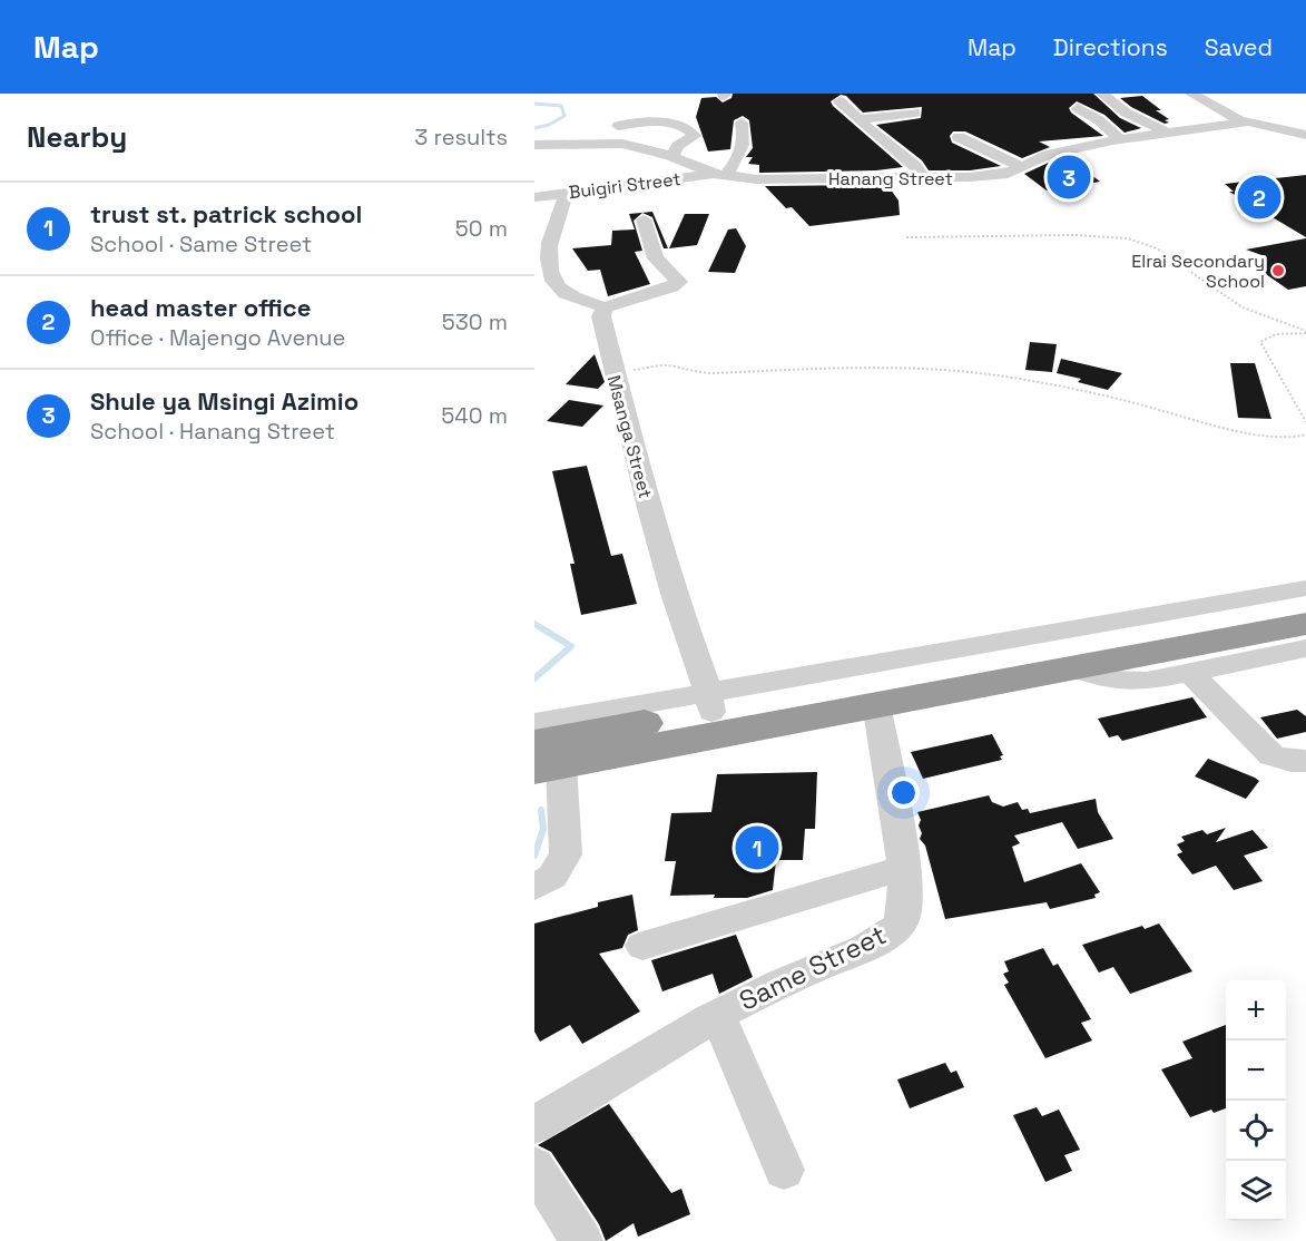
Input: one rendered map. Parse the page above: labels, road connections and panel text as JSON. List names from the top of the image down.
{
  "streets": {
    "street": [
      "Hanang Street",
      "Buigiri Street",
      "Msanga Street",
      "Same Street"
    ]
  },
  "crossings": [
    ["Hanang Street", "Buigiri Street"]
  ],
  "places": ["Elrai Secondary School"],
  "page": {
    "header": "Map",
    "nav": ["Map", "Directions", "Saved"],
    "heading": ["Nearby", "3 results"],
    "pins": ["3", "2", "1"],
    "list": [
      {
        "mark": "1",
        "name": "trust st. patrick school",
        "note": "School · Same Street",
        "value": "50 m"
      },
      {
        "mark": "2",
        "name": "head master office",
        "note": "Office · Majengo Avenue",
        "value": "530 m"
      },
      {
        "mark": "3",
        "name": "Shule ya Msingi Azimio",
        "note": "School · Hanang Street",
        "value": "540 m"
      }
    ],
    "map_buttons": ["+", "−"]
  }
}
